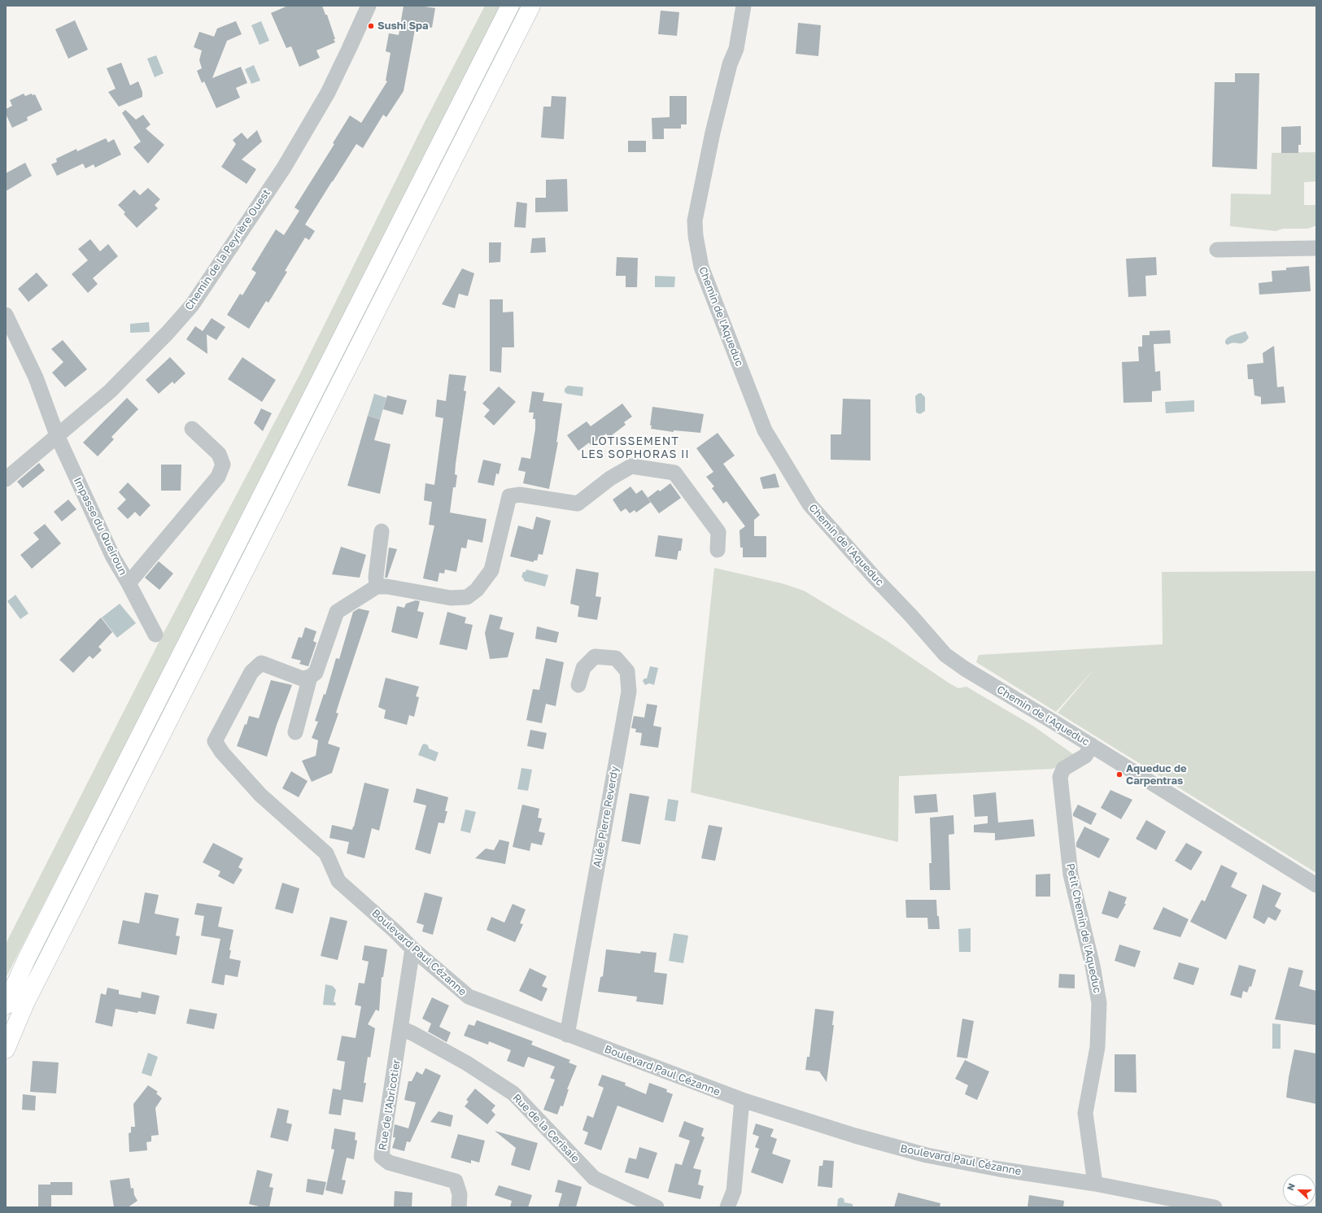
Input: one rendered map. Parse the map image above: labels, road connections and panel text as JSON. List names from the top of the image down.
{
  "streets": {
    "street": [
      "Chemin de la Peyrière Ouest",
      "Chemin de l'Aqueduc",
      "Impasse du Queiroun",
      "Allée Pierre Reverdy",
      "Petit Chemin de l'Aqueduc",
      "Boulevard Paul Cézanne",
      "Rue de l'Abricotier",
      "Rue de la Cerisaie"
    ]
  },
  "crossings": [
    ["Chemin de la Peyrière Ouest", "Impasse du Queiroun"],
    ["Chemin de l'Aqueduc", "Petit Chemin de l'Aqueduc"],
    ["Allée Pierre Reverdy", "Boulevard Paul Cézanne"],
    ["Petit Chemin de l'Aqueduc", "Boulevard Paul Cézanne"],
    ["Boulevard Paul Cézanne", "Rue de l'Abricotier"],
    ["Rue de l'Abricotier", "Rue de la Cerisaie"]
  ],
  "districts": ["LOTISSEMENT LES SOPHORAS II"],
  "places": ["Sushi Spa", "Aqueduc de Carpentras"],
  "north": "left"
}
